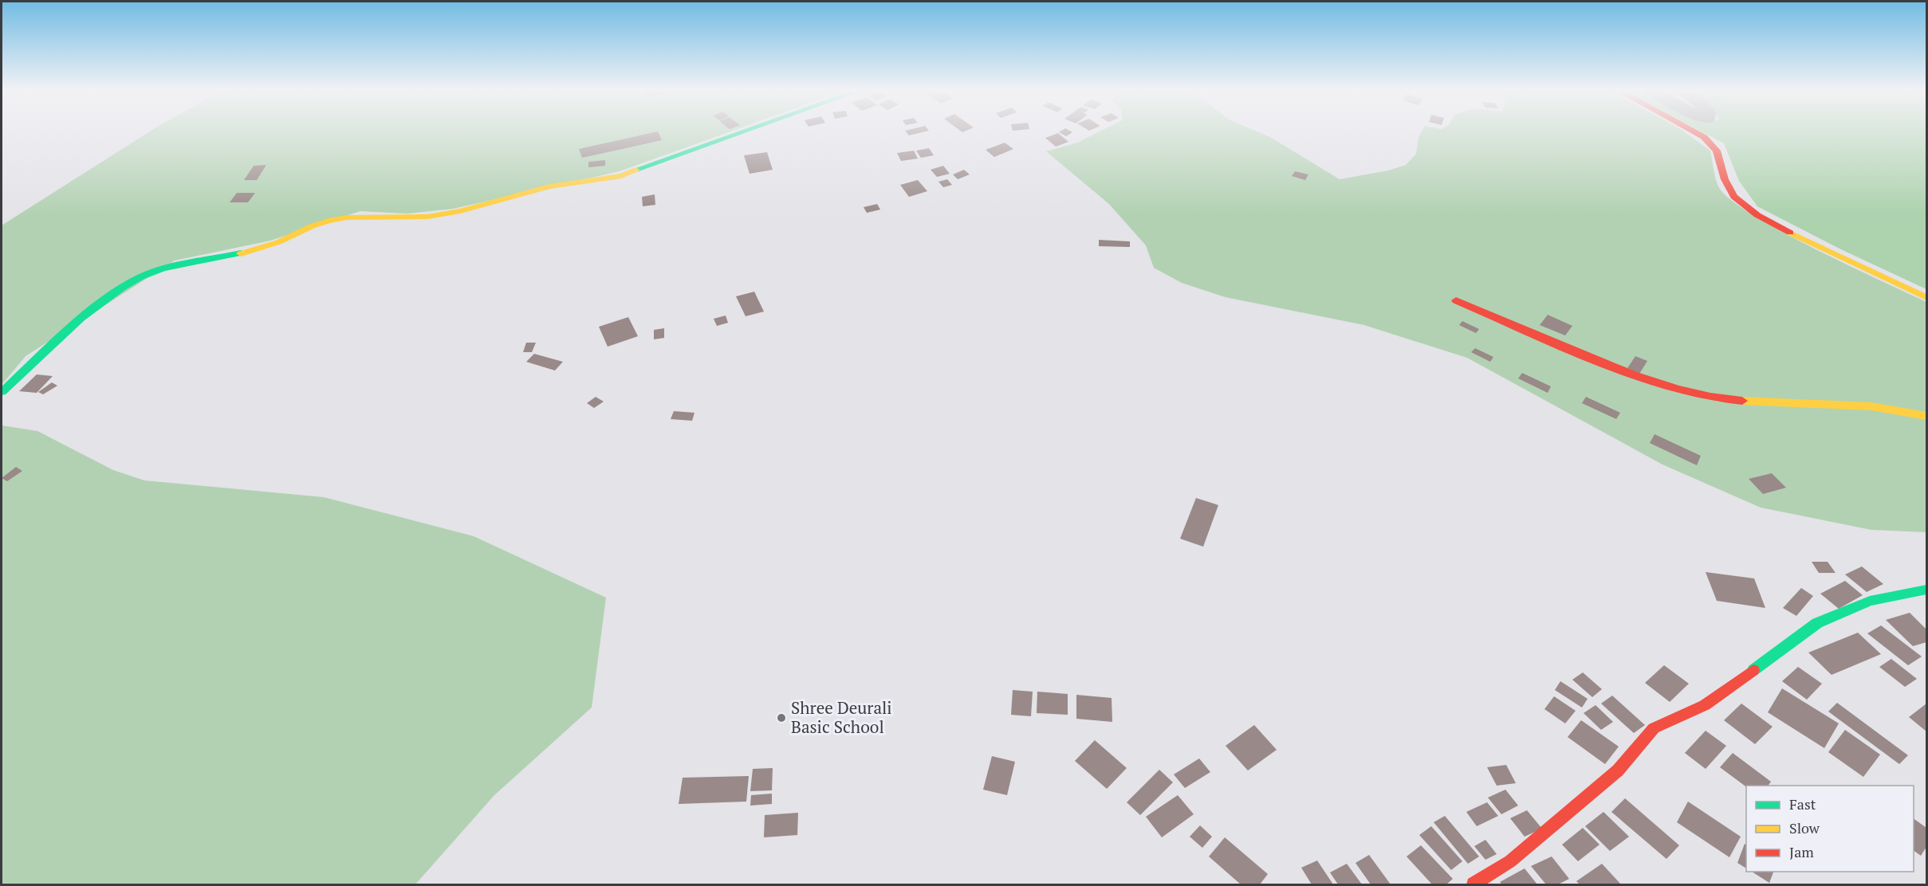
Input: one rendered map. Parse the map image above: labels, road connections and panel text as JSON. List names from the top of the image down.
{
  "places": ["Shree Deurali Basic School"],
  "legend": ["Fast", "Slow", "Jam"]
}
